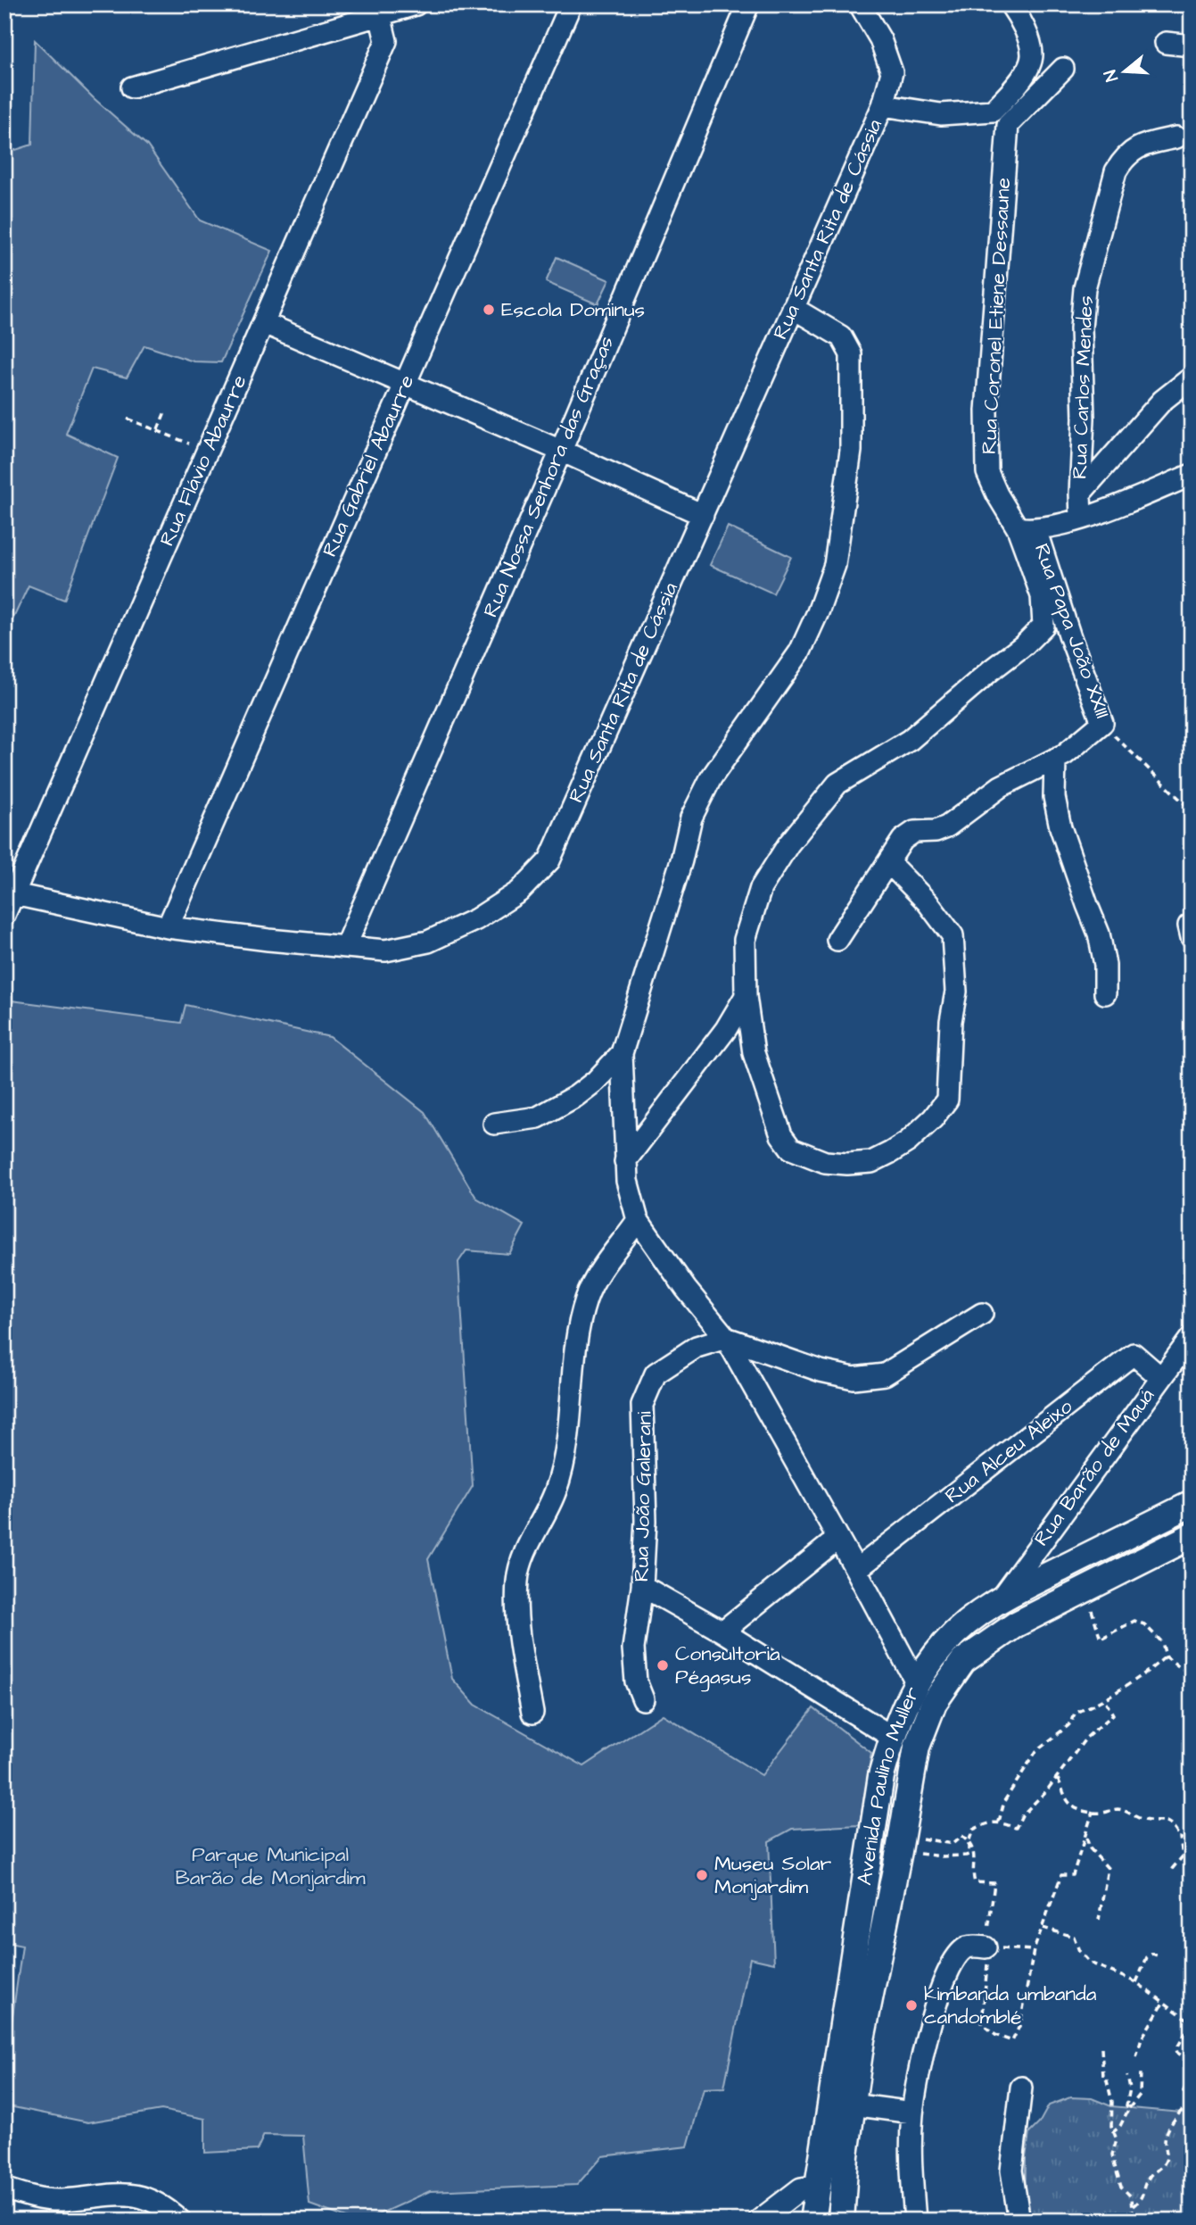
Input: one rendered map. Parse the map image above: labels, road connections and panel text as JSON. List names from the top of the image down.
{
  "streets": {
    "main road": ["Avenida Paulino Muller"],
    "street": [
      "Rua Santa Rita de Cássia",
      "Rua Coronel Etiene Dessaune",
      "Rua Carlos Mendes",
      "Rua Flávio Abaurre",
      "Rua Gabriel Abaurre",
      "Rua Nossa Senhora das Graças",
      "Rua Papa João XXIII",
      "Rua Alceu Aleixo",
      "Rua Barão de Mauá",
      "Rua João Galerani"
    ]
  },
  "crossings": [
    ["Rua Santa Rita de Cássia", "Rua Flávio Abaurre"],
    ["Rua Santa Rita de Cássia", "Rua Gabriel Abaurre"],
    ["Rua Santa Rita de Cássia", "Rua Nossa Senhora das Graças"],
    ["Rua Coronel Etiene Dessaune", "Rua Papa João XXIII"],
    ["Rua Alceu Aleixo", "Rua Barão de Mauá"],
    ["Rua Barão de Mauá", "Avenida Paulino Muller"]
  ],
  "parks": ["Parque Municipal Barão de Monjardim"],
  "places": [
    "Escola Dominus",
    "Consultoria Pégasus",
    "Museu Solar Monjardim",
    "kimbanda umbanda candomblé"
  ],
  "north": "left"
}
